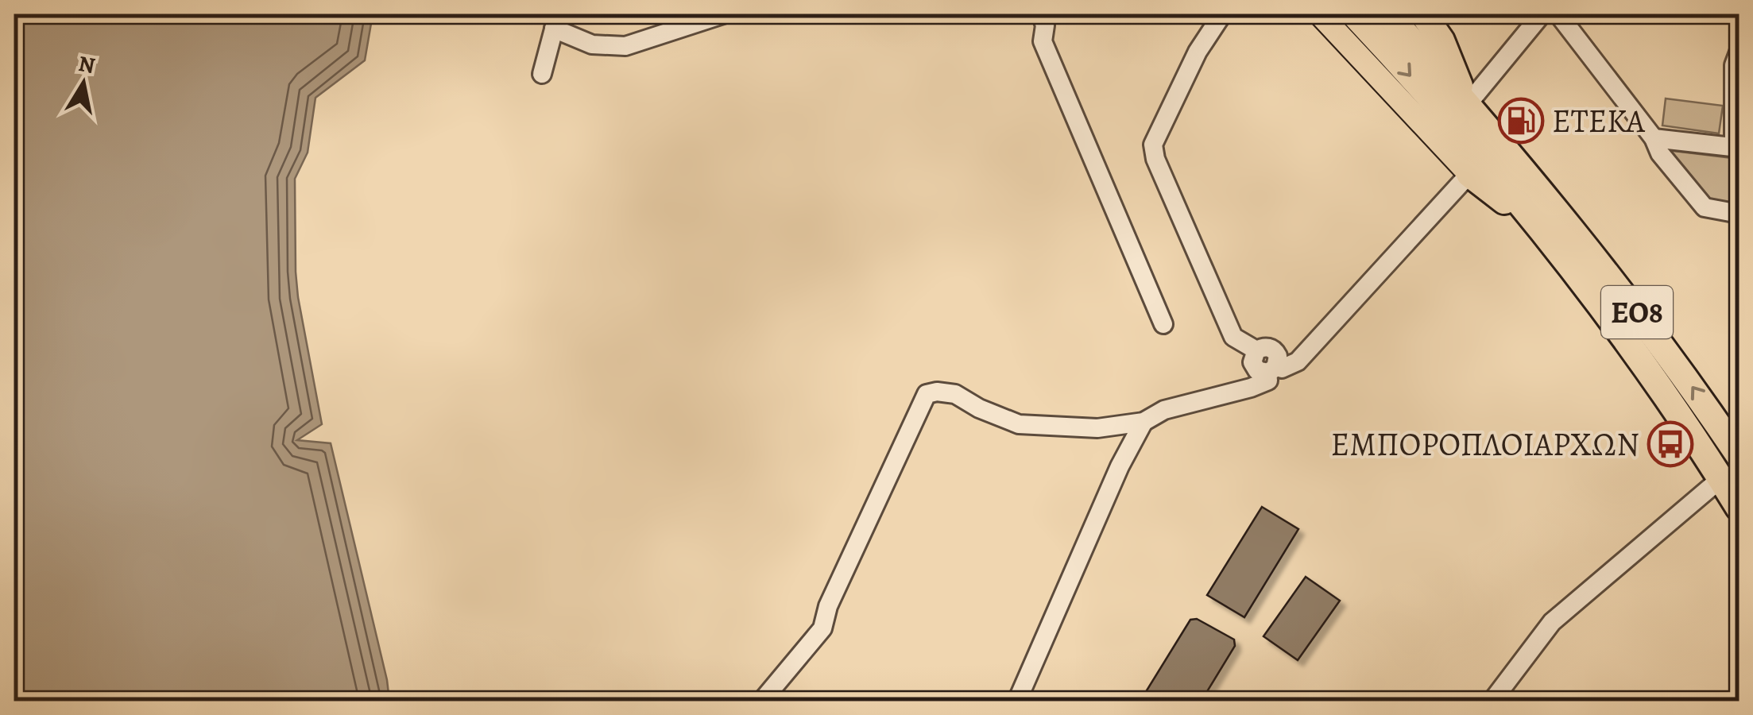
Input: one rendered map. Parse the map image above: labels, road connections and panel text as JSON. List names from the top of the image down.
{
  "streets": {
    "highway": ["ΕΟ8"]
  },
  "places": {
    "fuel station": ["ΕΤΕΚΑ"],
    "bus stop": ["ΕΜΠΟΡΟΠΛΟΙΑΡΧΩΝ"]
  },
  "north": "top"
}
